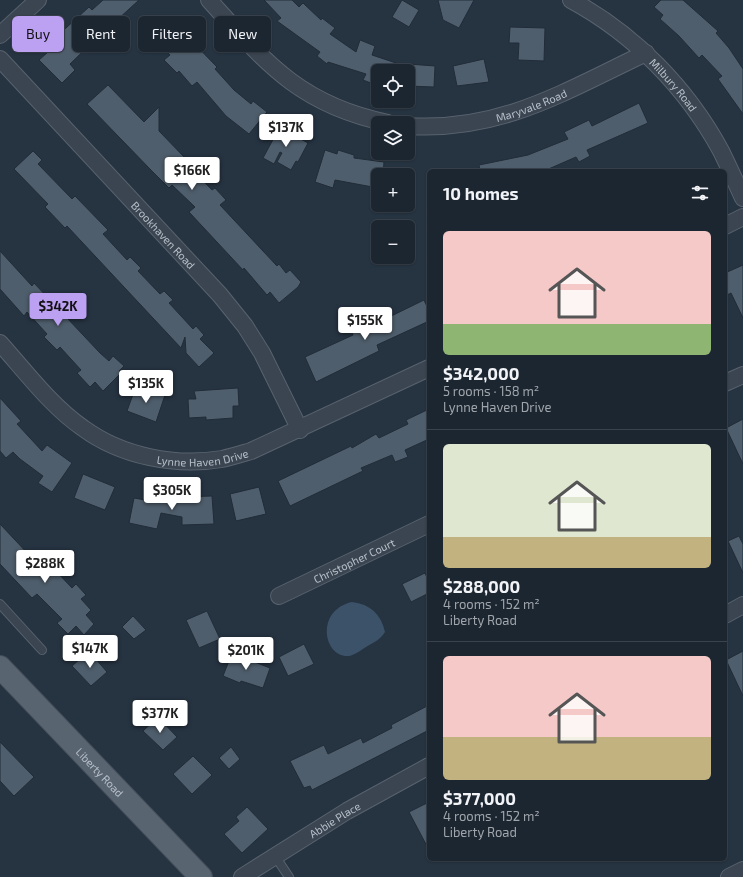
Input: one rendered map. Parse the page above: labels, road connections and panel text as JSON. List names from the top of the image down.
{
  "streets": {
    "main road": ["Liberty Road"],
    "street": [
      "Milbury Road",
      "Maryvale Road",
      "Brookhaven Road",
      "Lynne Haven Drive",
      "Christopher Court",
      "Abbie Place"
    ]
  },
  "crossings": [
    ["Milbury Road", "Maryvale Road"],
    ["Brookhaven Road", "Lynne Haven Drive"]
  ],
  "page": {
    "chip": [
      "Buy",
      "Rent",
      "Filters",
      "New"
    ],
    "map_buttons": ["+", "−"],
    "price": [
      "$137K",
      "$166K",
      "$342K",
      "$155K",
      "$135K",
      "$305K",
      "$288K",
      "$147K",
      "$201K",
      "$377K"
    ],
    "heading": "10 homes",
    "list": [
      {
        "name": "$342,000",
        "note": "5 rooms · 158 m² · Lynne Haven Drive"
      },
      {
        "name": "$288,000",
        "note": "4 rooms · 152 m² · Liberty Road"
      },
      {
        "name": "$377,000",
        "note": "4 rooms · 152 m² · Liberty Road"
      }
    ]
  }
}
